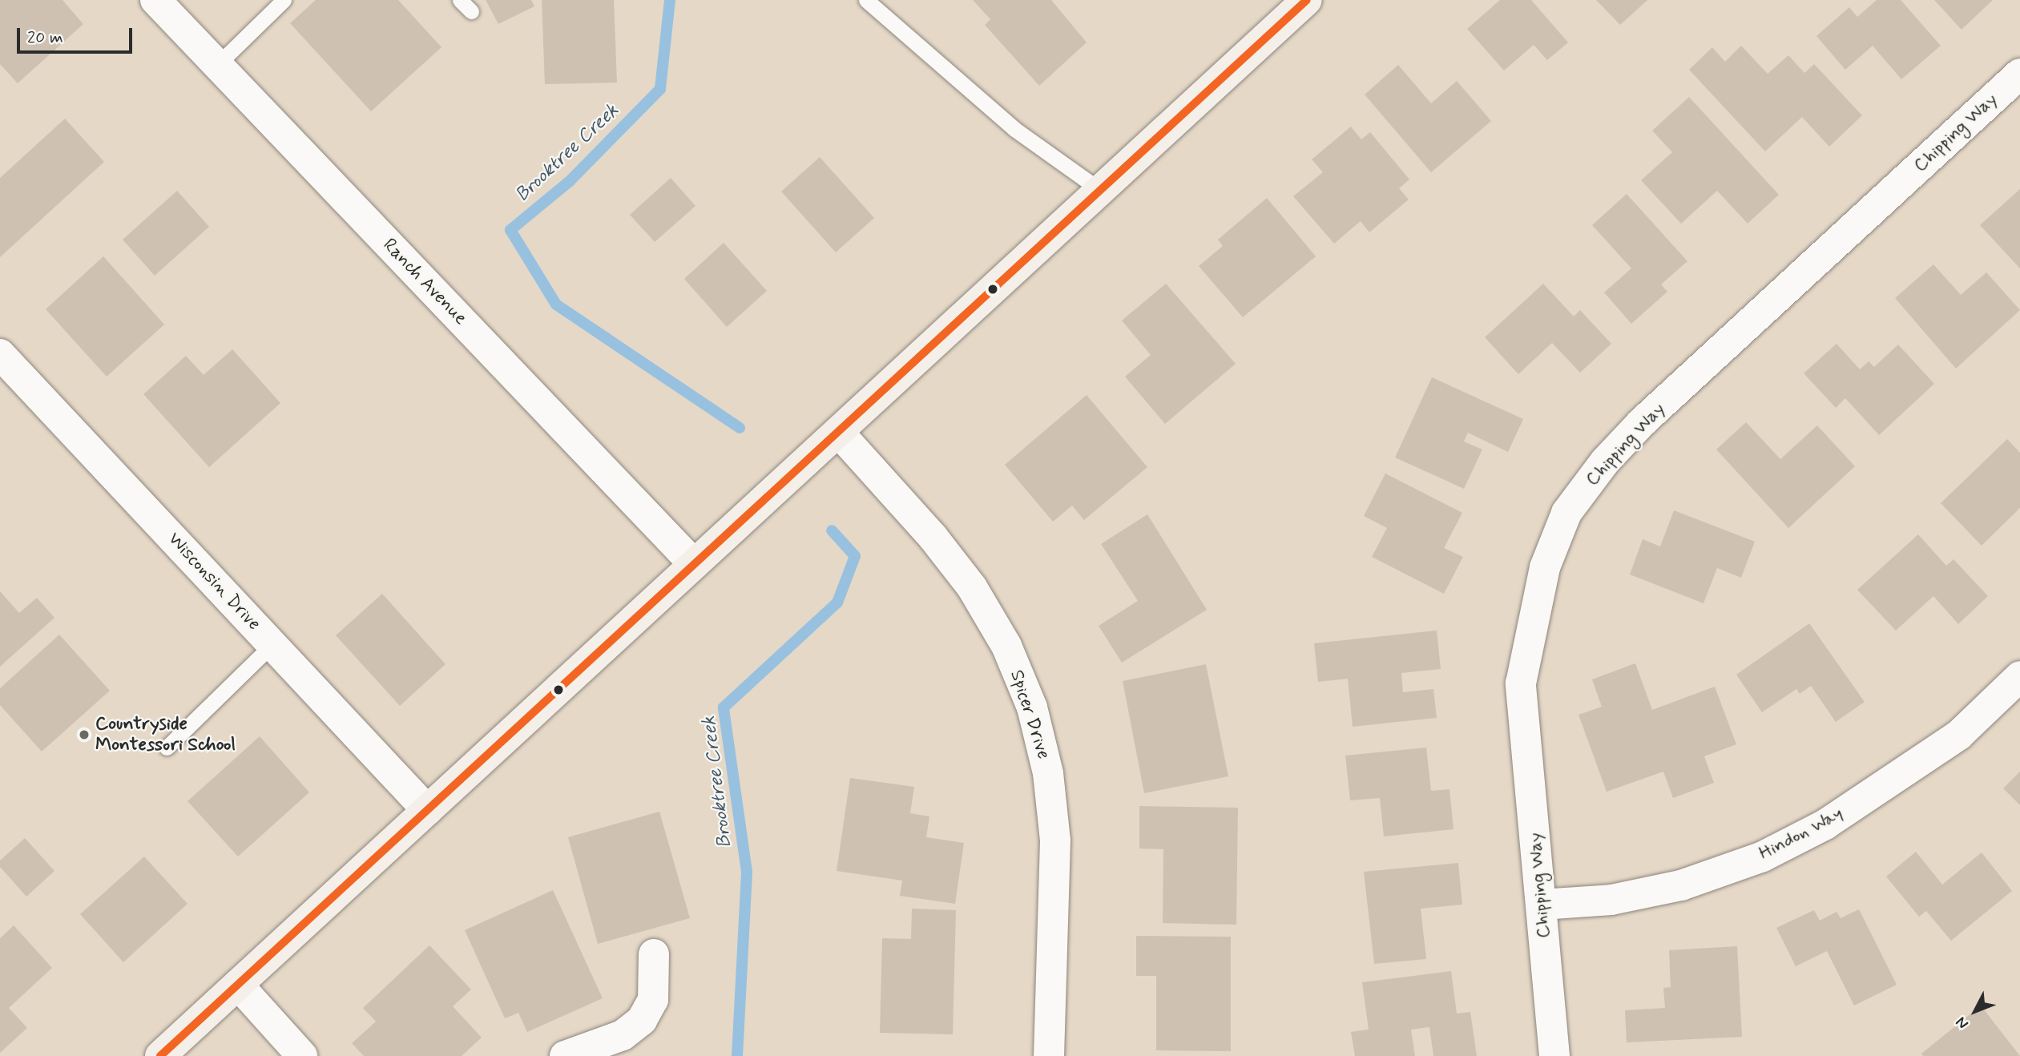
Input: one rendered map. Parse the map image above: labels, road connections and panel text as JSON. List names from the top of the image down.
{
  "streets": {
    "street": [
      "Chipping Way",
      "Ranch Avenue",
      "Wisconsin Drive",
      "Spicer Drive",
      "Hindon Way"
    ]
  },
  "crossings": [
    ["Chipping Way", "Hindon Way"]
  ],
  "water": ["Brooktree Creek"],
  "places": ["Countryside Montessori School"],
  "scale_bar": "20 m",
  "north": "bottom left"
}
